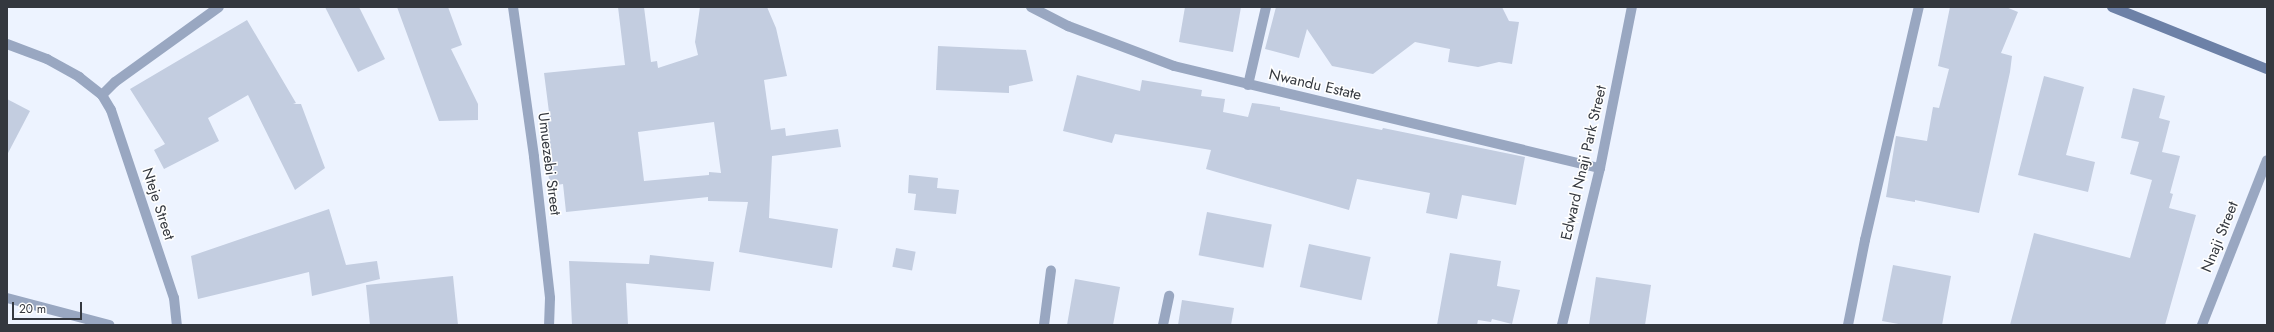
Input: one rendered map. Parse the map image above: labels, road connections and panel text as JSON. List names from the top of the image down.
{
  "streets": {
    "street": [
      "Nwandu Estate",
      "Edward Nnaji Park Street",
      "Umuezebi Street",
      "Nteje Street",
      "Nnaji Street"
    ]
  },
  "crossings": [
    ["Nwandu Estate", "Edward Nnaji Park Street"]
  ],
  "scale_bar": "20 m"
}
